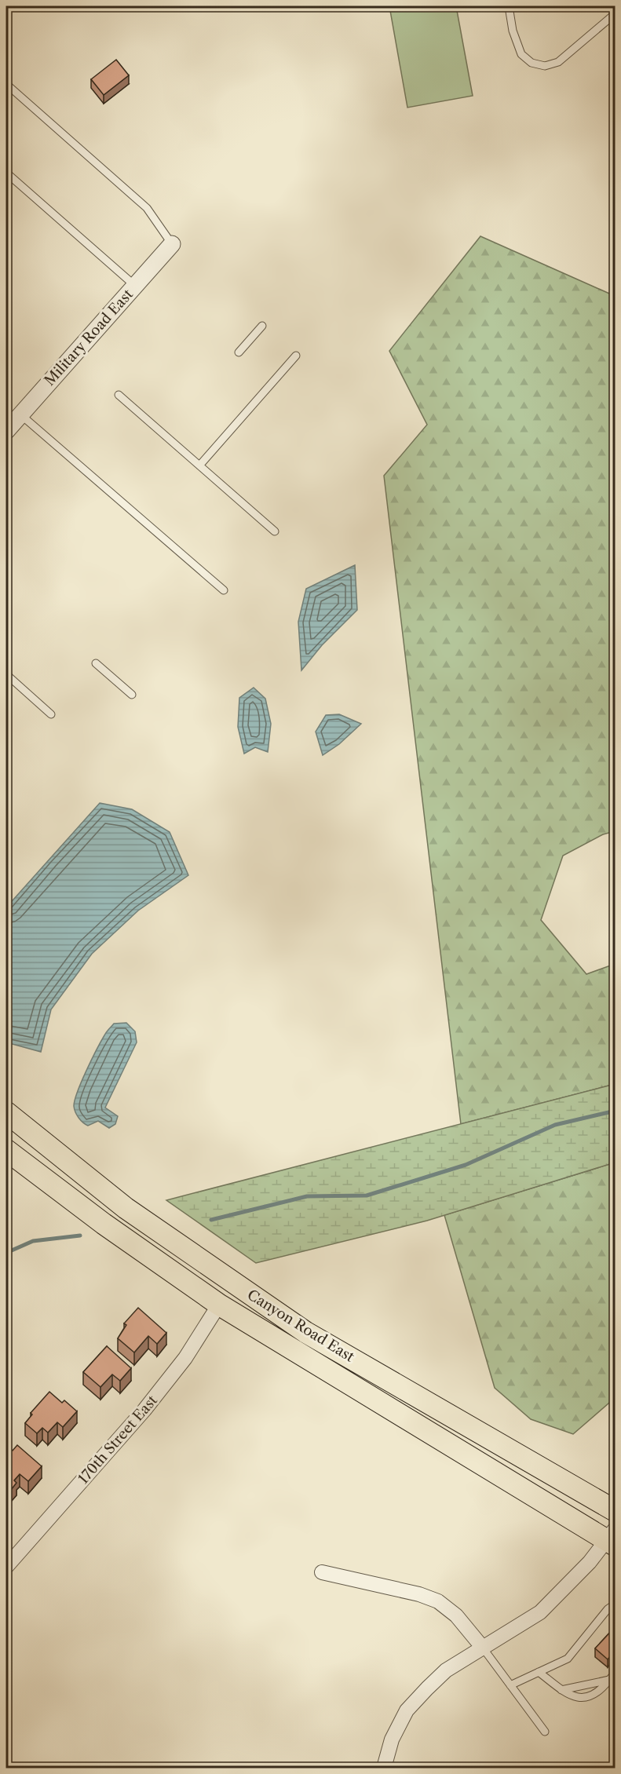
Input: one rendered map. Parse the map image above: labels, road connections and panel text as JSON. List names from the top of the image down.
{
  "streets": {
    "main road": ["Canyon Road East"],
    "street": ["Military Road East", "170th Street East"]
  },
  "crossings": [
    ["Canyon Road East", "170th Street East"]
  ]
}
